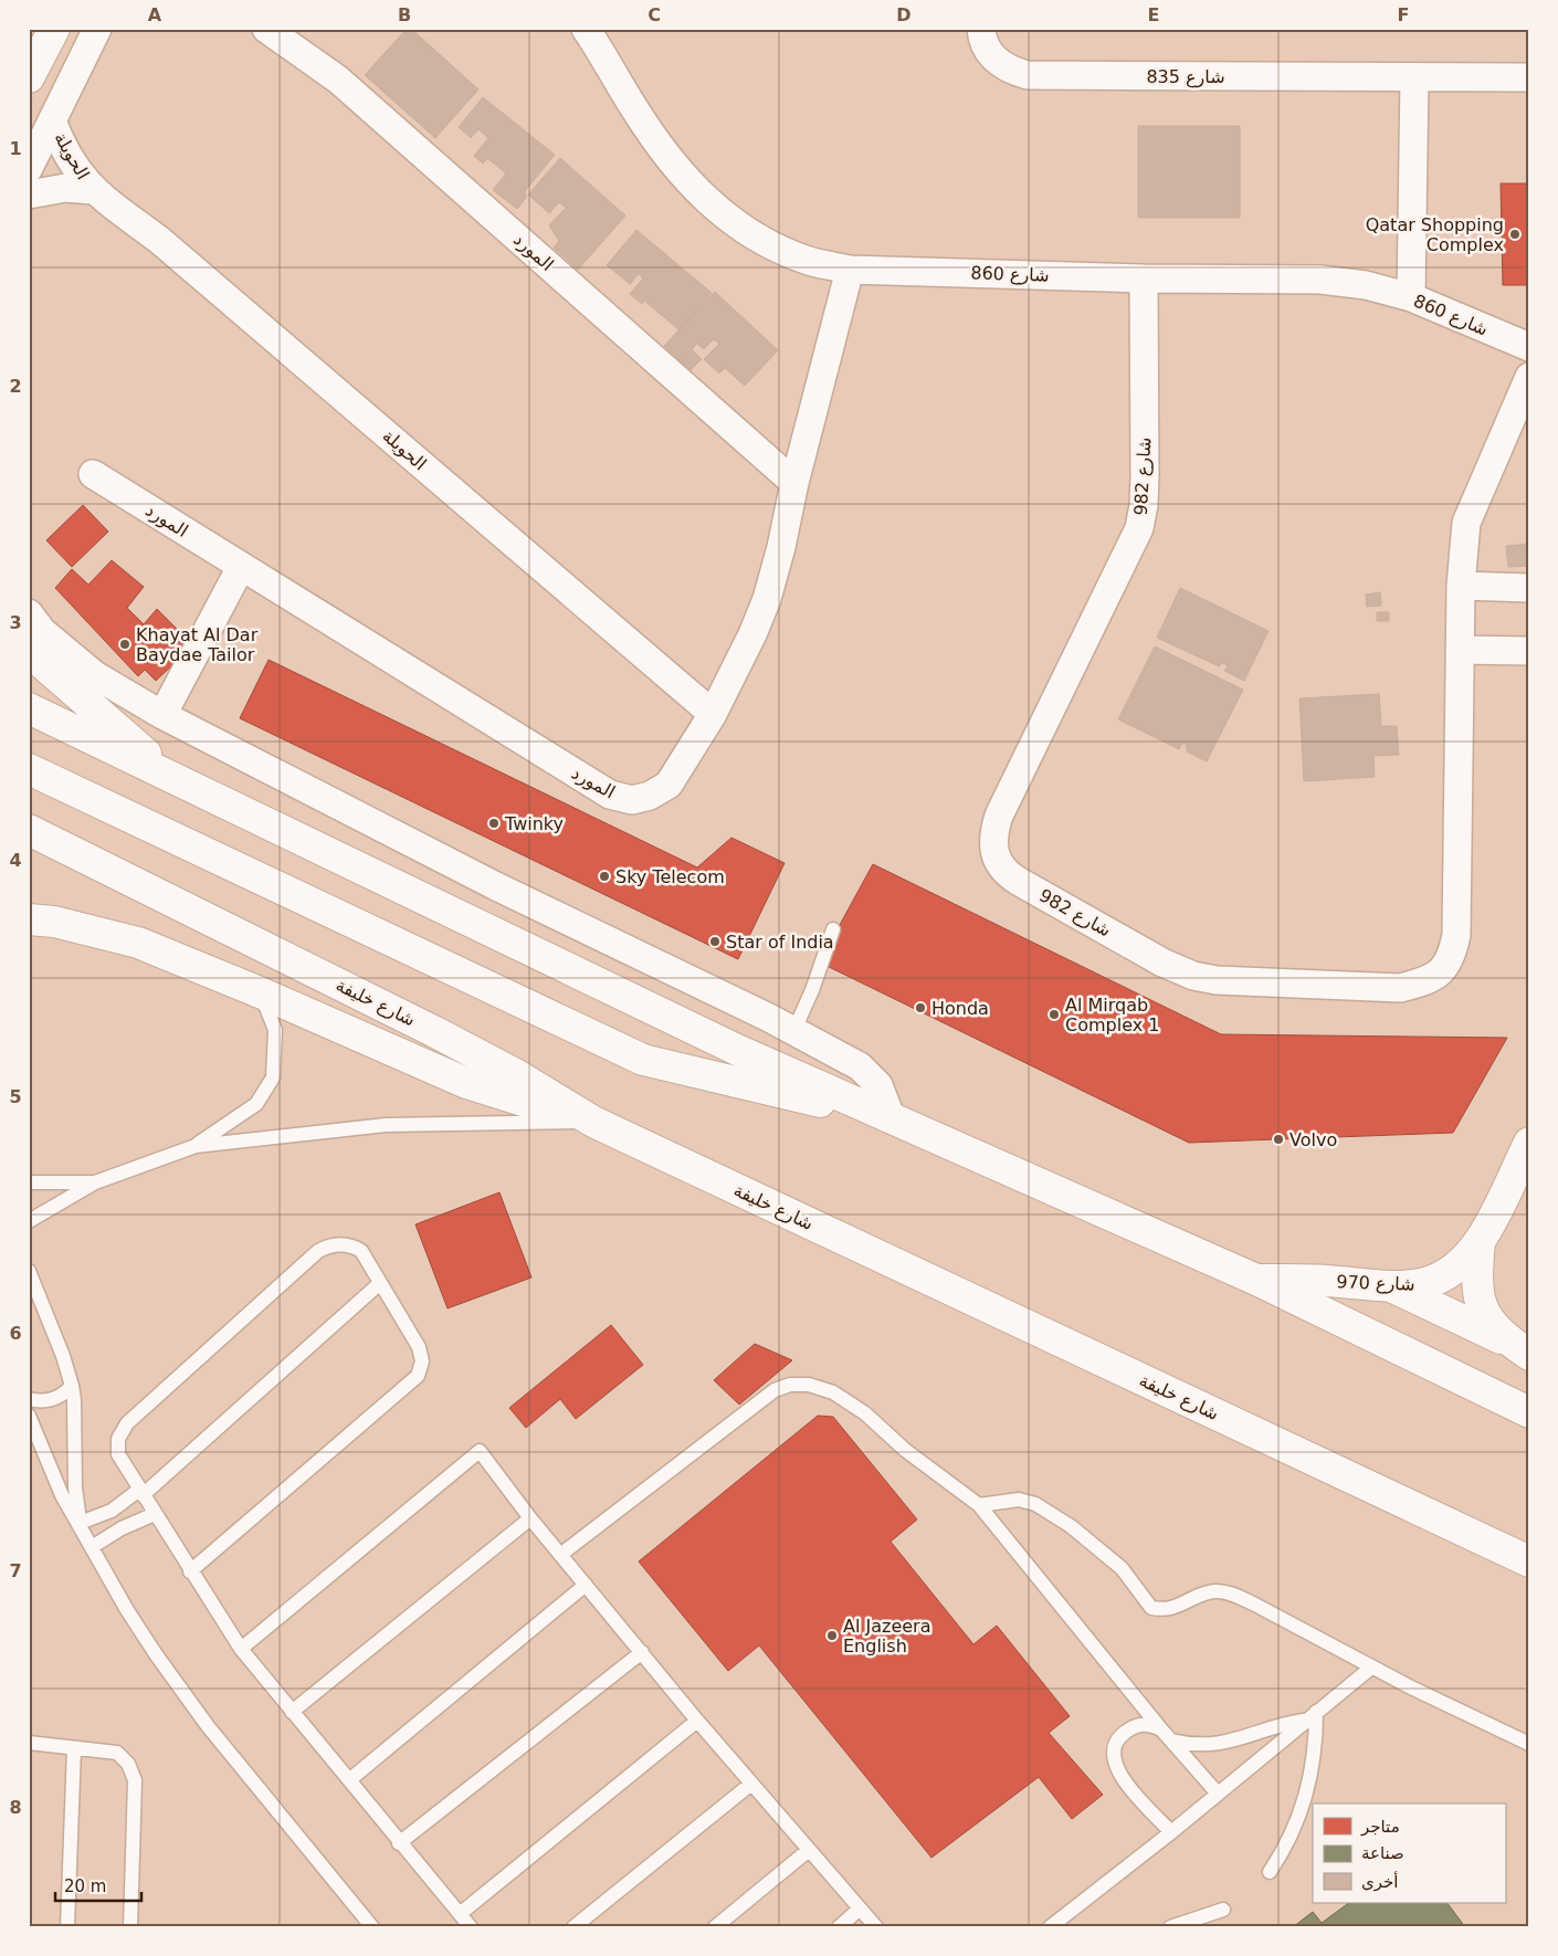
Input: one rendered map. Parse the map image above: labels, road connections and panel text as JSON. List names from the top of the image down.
{
  "streets": {
    "main road": ["شارع خليفة", "شارع 970"],
    "street": [
      "شارع 835",
      "الحويلة",
      "المورد",
      "شارع 860",
      "شارع 982"
    ]
  },
  "crossings": [
    ["الحويلة", "المورد"],
    ["المورد", "شارع 860"],
    ["شارع 860", "شارع 982"]
  ],
  "places": [
    "Qatar Shopping Complex",
    "Khayat Al Dar Baydae Tailor",
    "Twinky",
    "Sky Telecom",
    "Star of India",
    "Honda",
    "Al Mirqab Complex 1",
    "Volvo",
    "Al Jazeera English"
  ],
  "legend": ["متاجر", "صناعة", "أخرى"],
  "scale_bar": "20 m",
  "grid": {
    "columns": [
      "A",
      "B",
      "C",
      "D",
      "E",
      "F"
    ],
    "rows": [
      "1",
      "2",
      "3",
      "4",
      "5",
      "6",
      "7",
      "8"
    ]
  }
}
